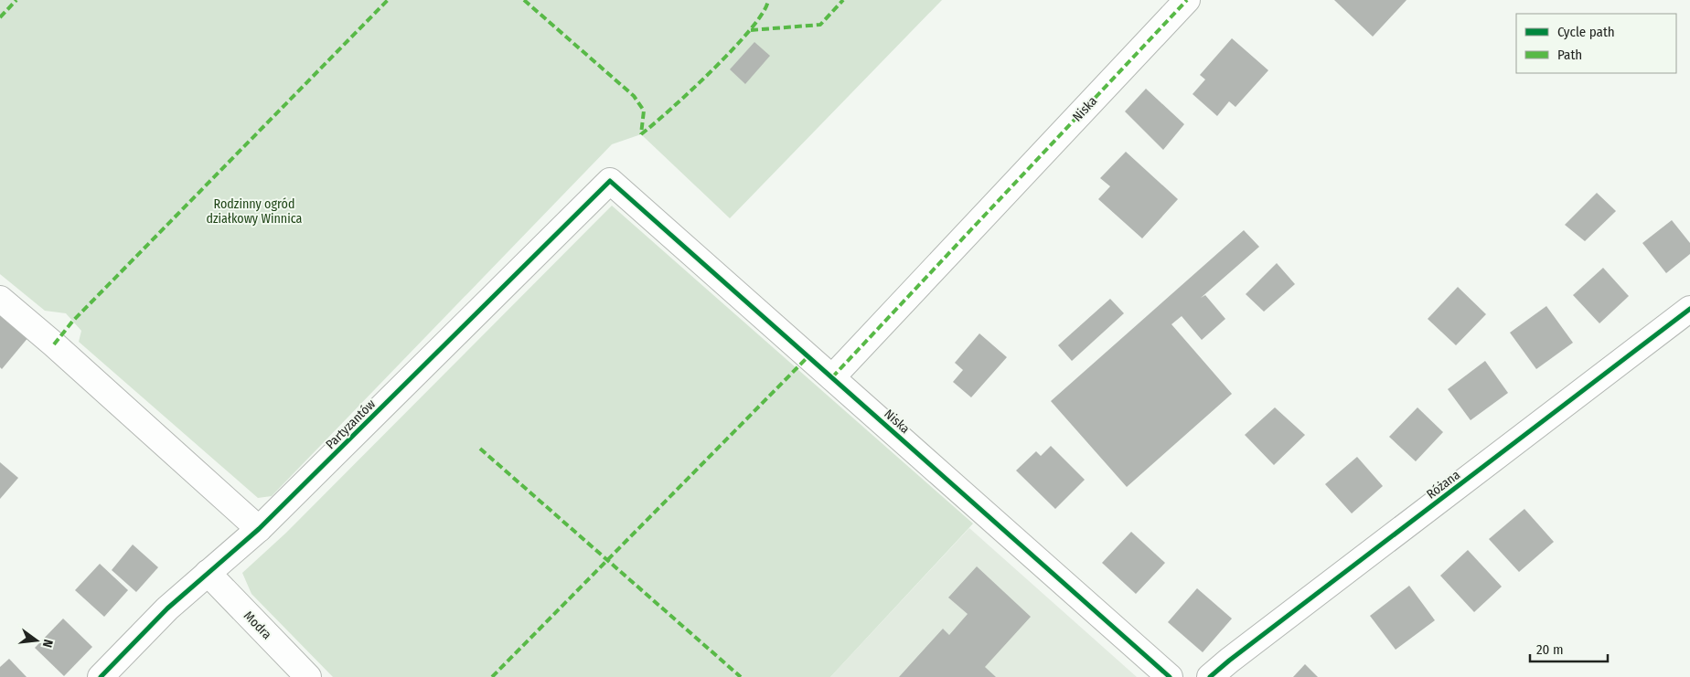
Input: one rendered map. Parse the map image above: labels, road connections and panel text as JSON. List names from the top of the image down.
{
  "streets": {
    "street": [
      "Niska",
      "Partyzantów",
      "Różana",
      "Modra"
    ]
  },
  "crossings": [
    ["Niska", "Partyzantów"],
    ["Partyzantów", "Modra"]
  ],
  "parks": ["Rodzinny ogród działkowy Winnica"],
  "legend": ["Cycle path", "Path"],
  "scale_bar": "20 m",
  "north": "right"
}
